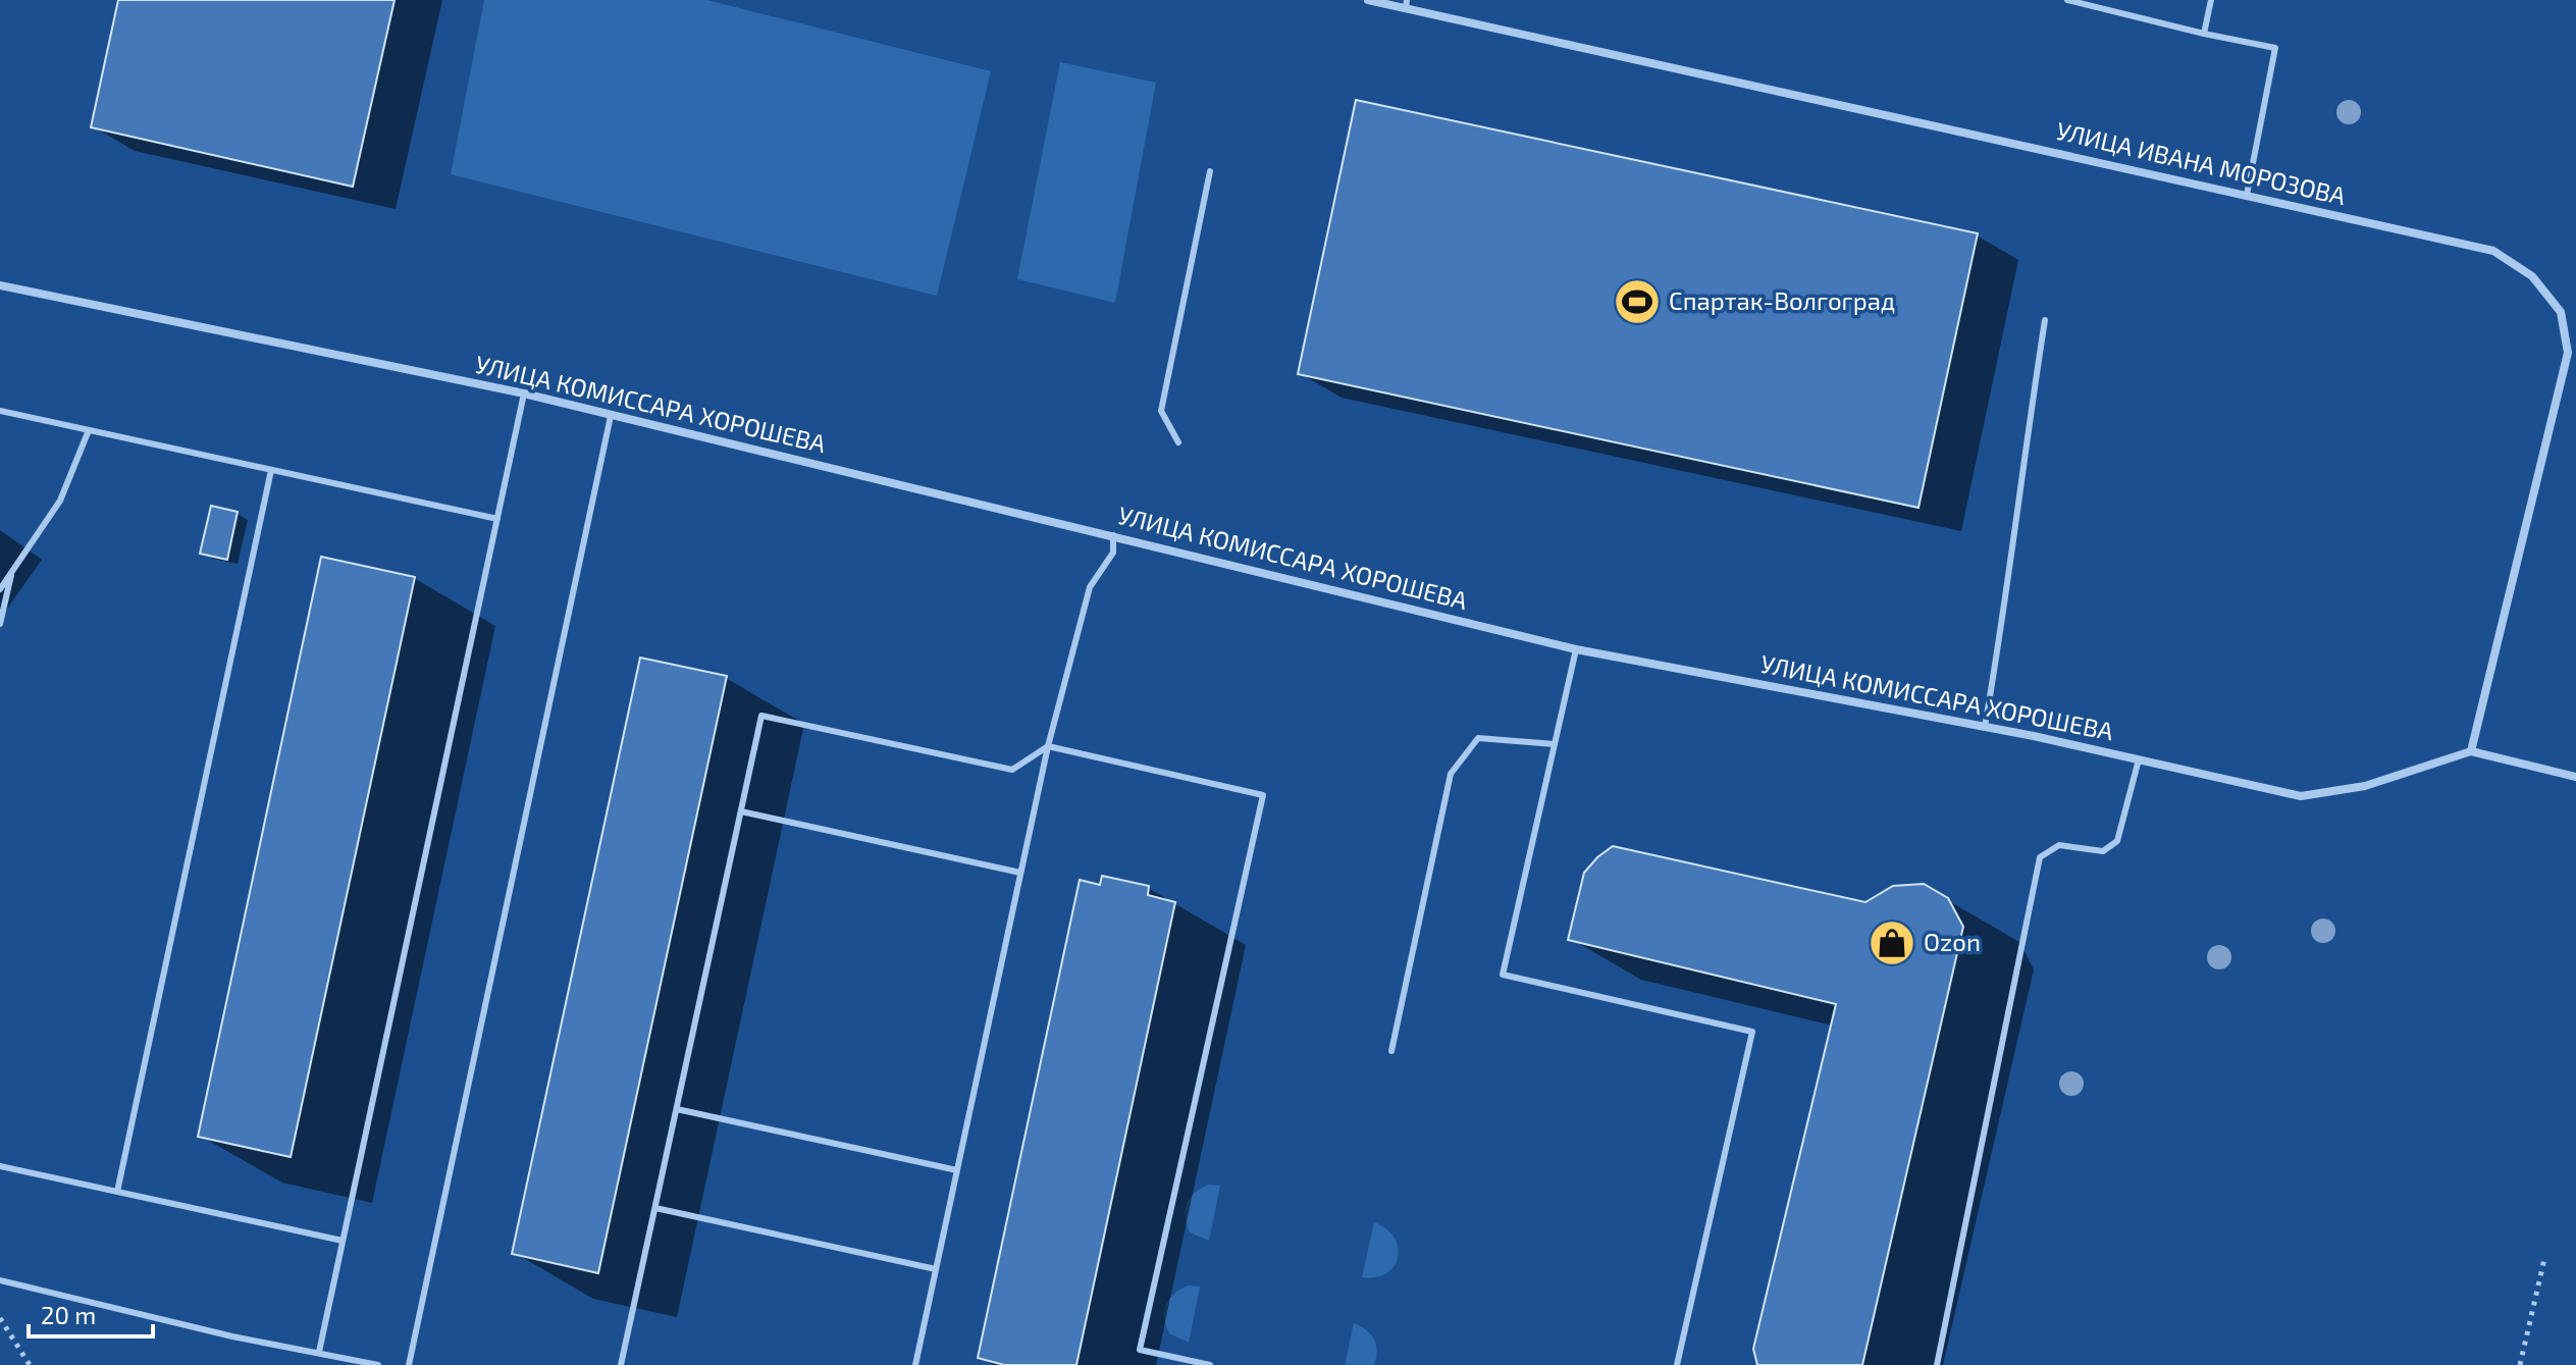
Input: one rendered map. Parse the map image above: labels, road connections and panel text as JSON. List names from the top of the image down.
{
  "streets": {
    "street": ["УЛИЦА ИВАНА МОРОЗОВА", "УЛИЦА КОМИССАРА ХОРОШЕВА"]
  },
  "crossings": [
    ["УЛИЦА ИВАНА МОРОЗОВА", "УЛИЦА КОМИССАРА ХОРОШЕВА"]
  ],
  "places": {
    "sports": ["Спартак-Волгоград"],
    "shop": ["Ozon"]
  },
  "scale_bar": "20 m"
}
